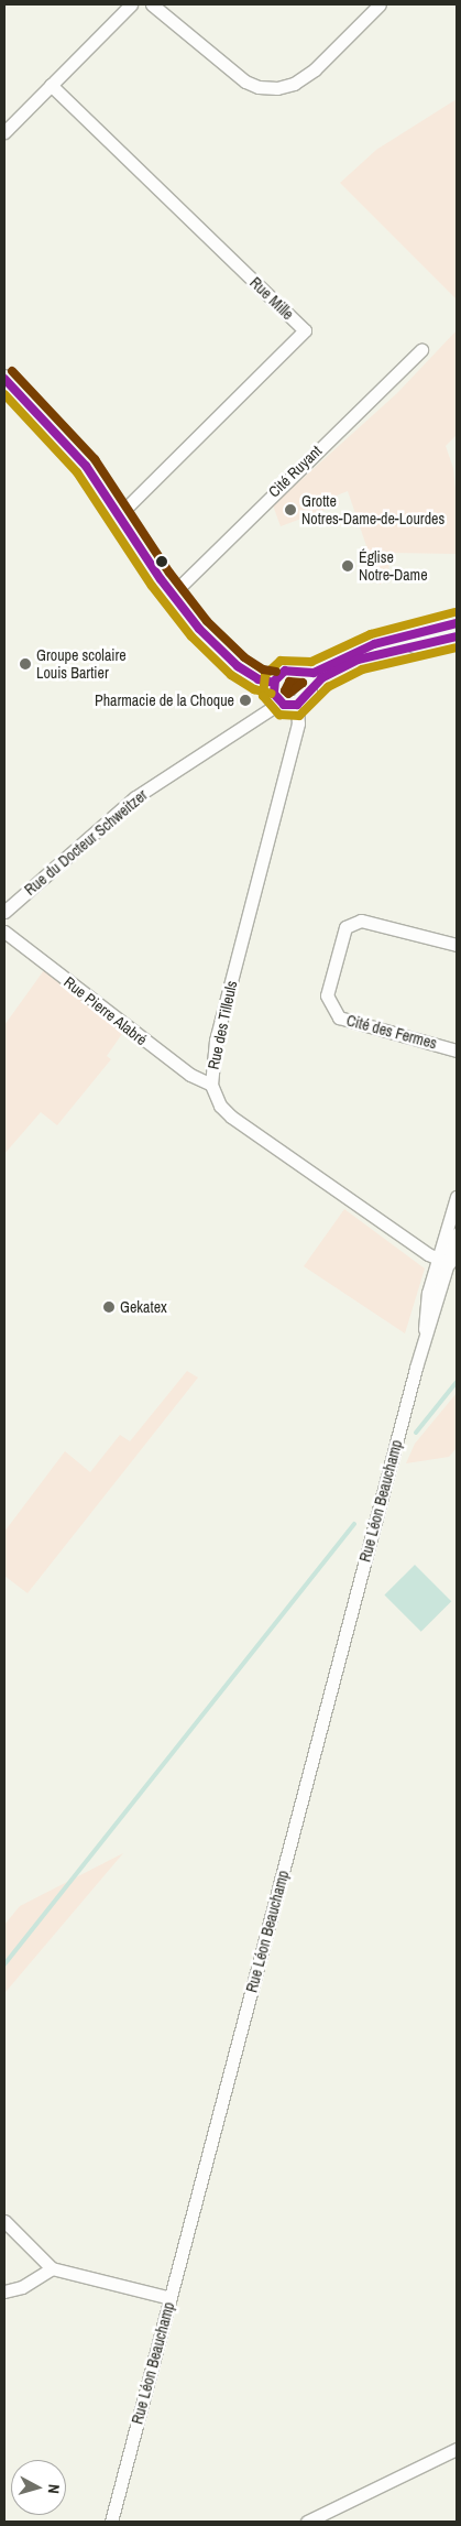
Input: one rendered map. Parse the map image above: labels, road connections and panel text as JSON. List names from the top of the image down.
{
  "streets": {
    "street": [
      "Rue Mille",
      "Cité Ruyant",
      "Rue du Docteur Schweitzer",
      "Rue Pierre Alabré",
      "Rue des Tilleuls",
      "Cité des Fermes",
      "Rue Léon Beauchamp"
    ]
  },
  "crossings": [
    ["Rue du Docteur Schweitzer", "Rue des Tilleuls"],
    ["Rue Pierre Alabré", "Rue des Tilleuls"],
    ["Rue des Tilleuls", "Rue Léon Beauchamp"]
  ],
  "places": [
    "Grotte Notres-Dame-de-Lourdes",
    "Église Notre-Dame",
    "Groupe scolaire Louis Bartier",
    "Pharmacie de la Choque",
    "Gekatex"
  ],
  "north": "right"
}
